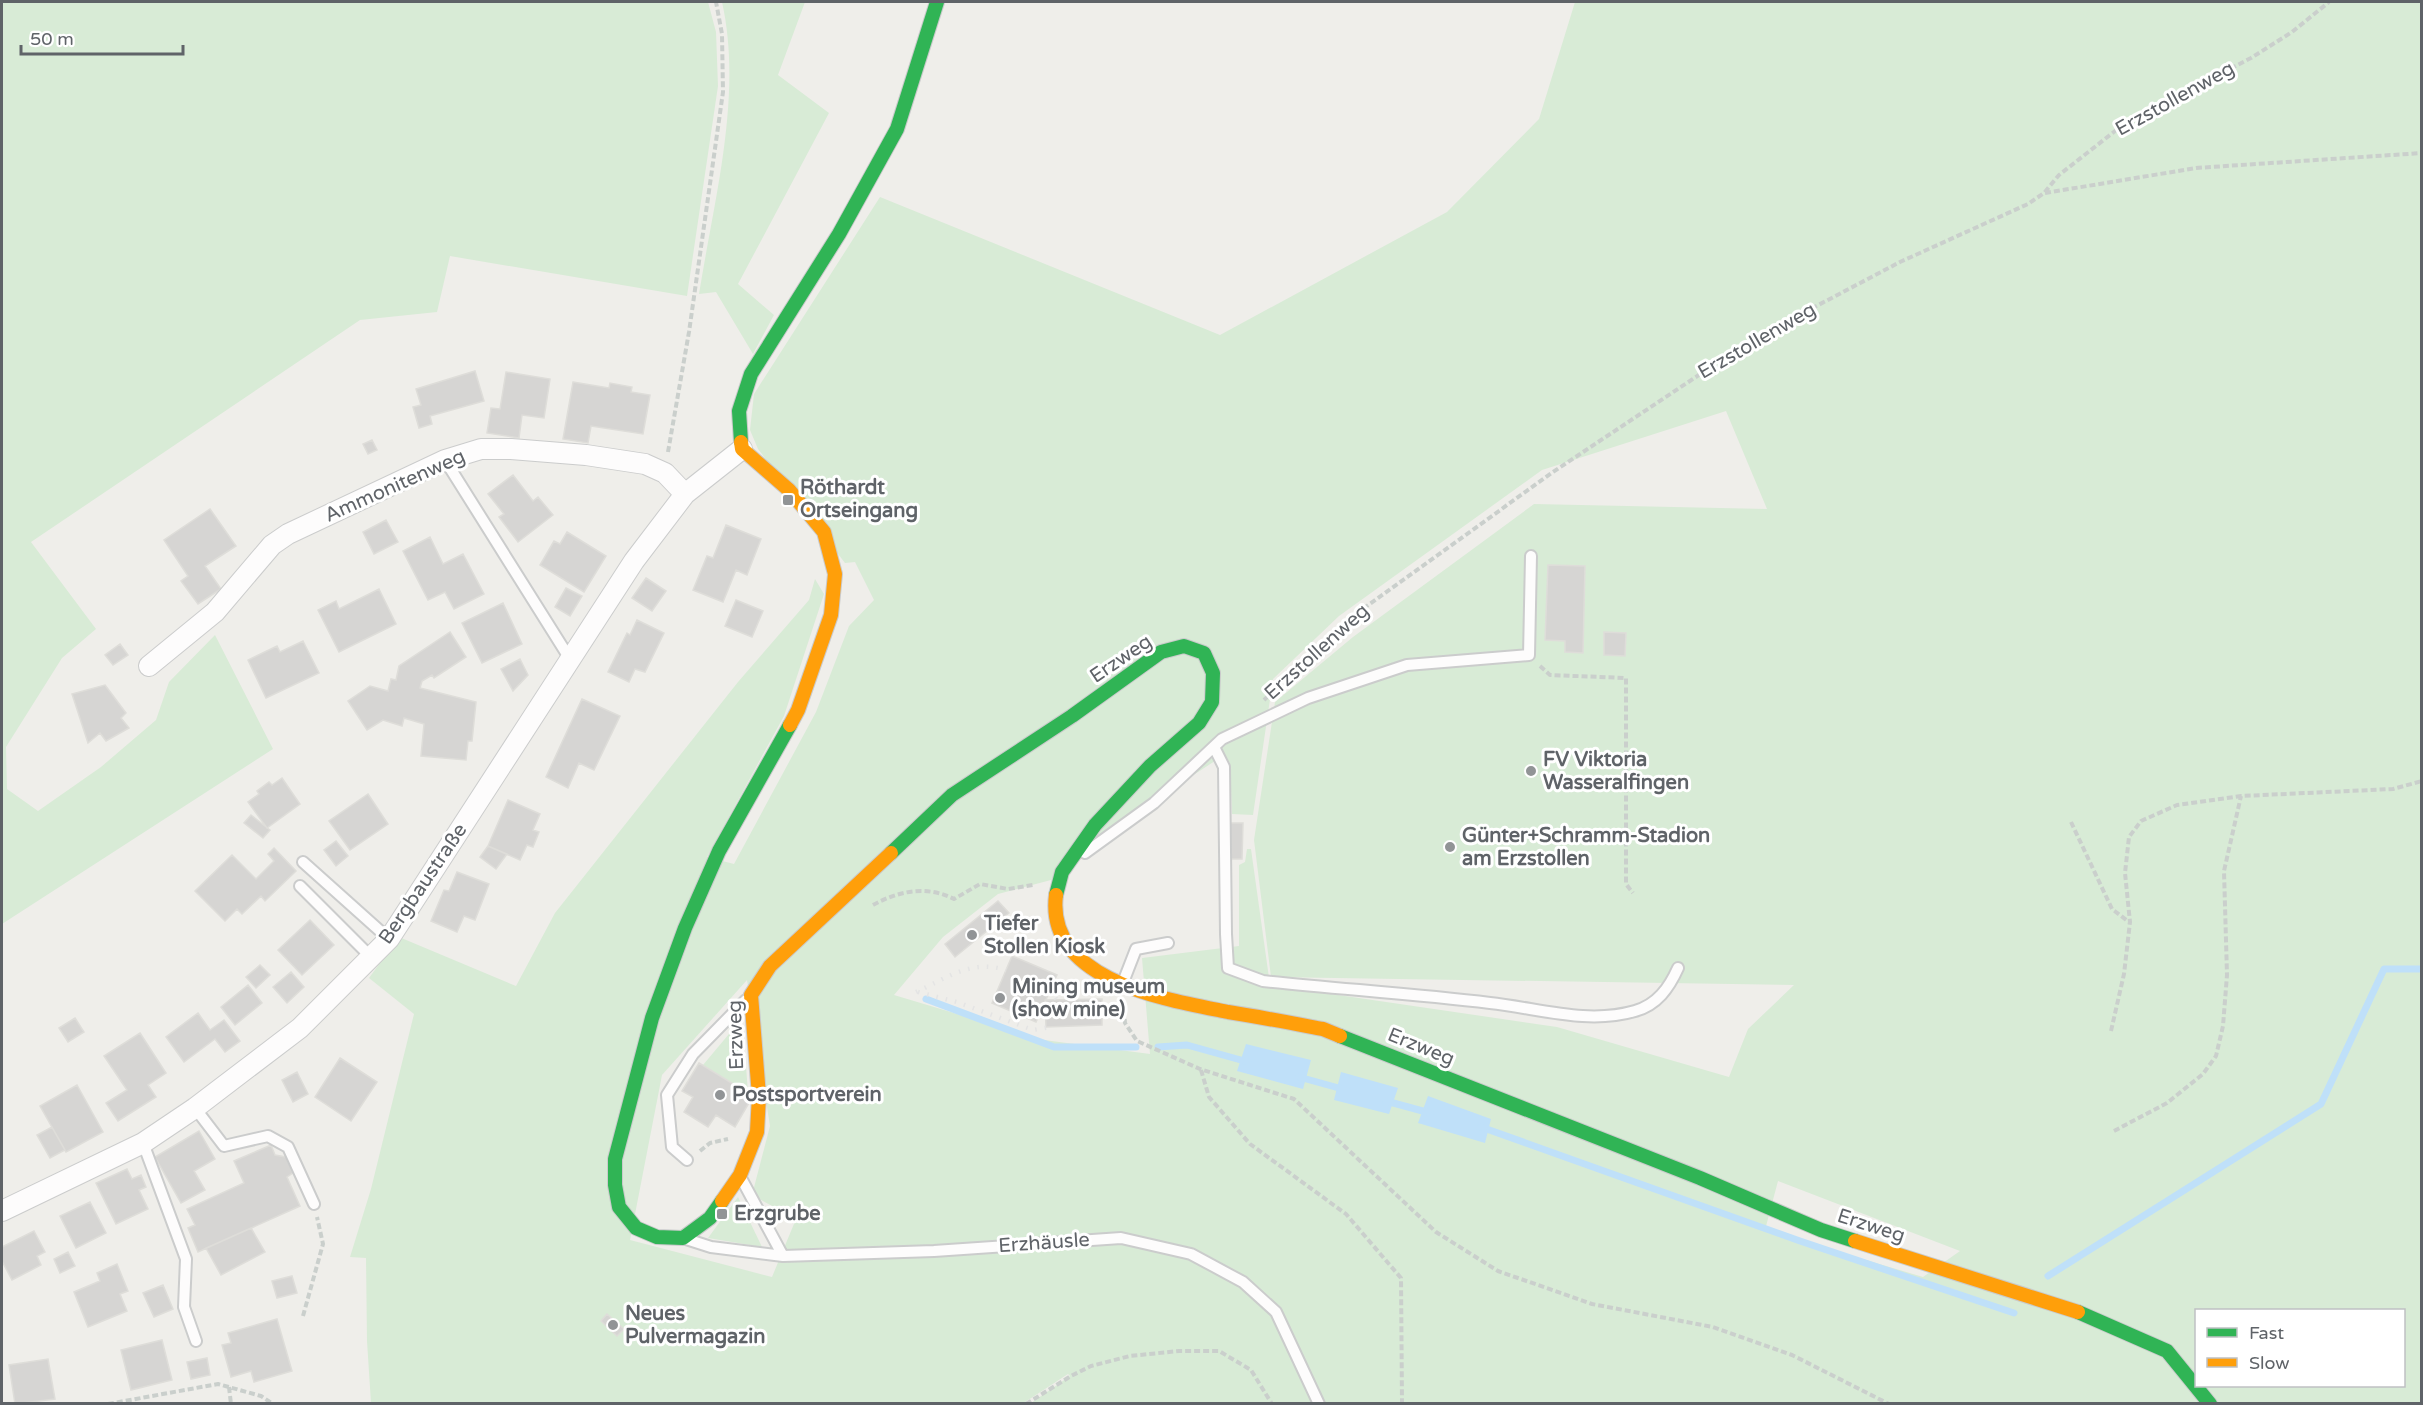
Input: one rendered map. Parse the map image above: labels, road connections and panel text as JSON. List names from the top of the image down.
{
  "streets": {
    "street": ["Ammonitenweg", "Erzweg", "Bergbaustraße"],
    "lane": ["Erzhäusle"],
    "path": ["Erzstollenweg"]
  },
  "crossings": [
    ["Ammonitenweg", "Bergbaustraße"],
    ["Erzweg", "Erzhäusle"]
  ],
  "places": {
    "transit": ["Röthardt Ortseingang", "Erzgrube"],
    "other": [
      "FV Viktoria Wasseralfingen",
      "Günter+Schramm-Stadion am Erzstollen",
      "Tiefer Stollen Kiosk",
      "Mining museum (show mine)",
      "Postsportverein",
      "Neues Pulvermagazin"
    ]
  },
  "legend": ["Fast", "Slow"],
  "scale_bar": "50 m"
}
